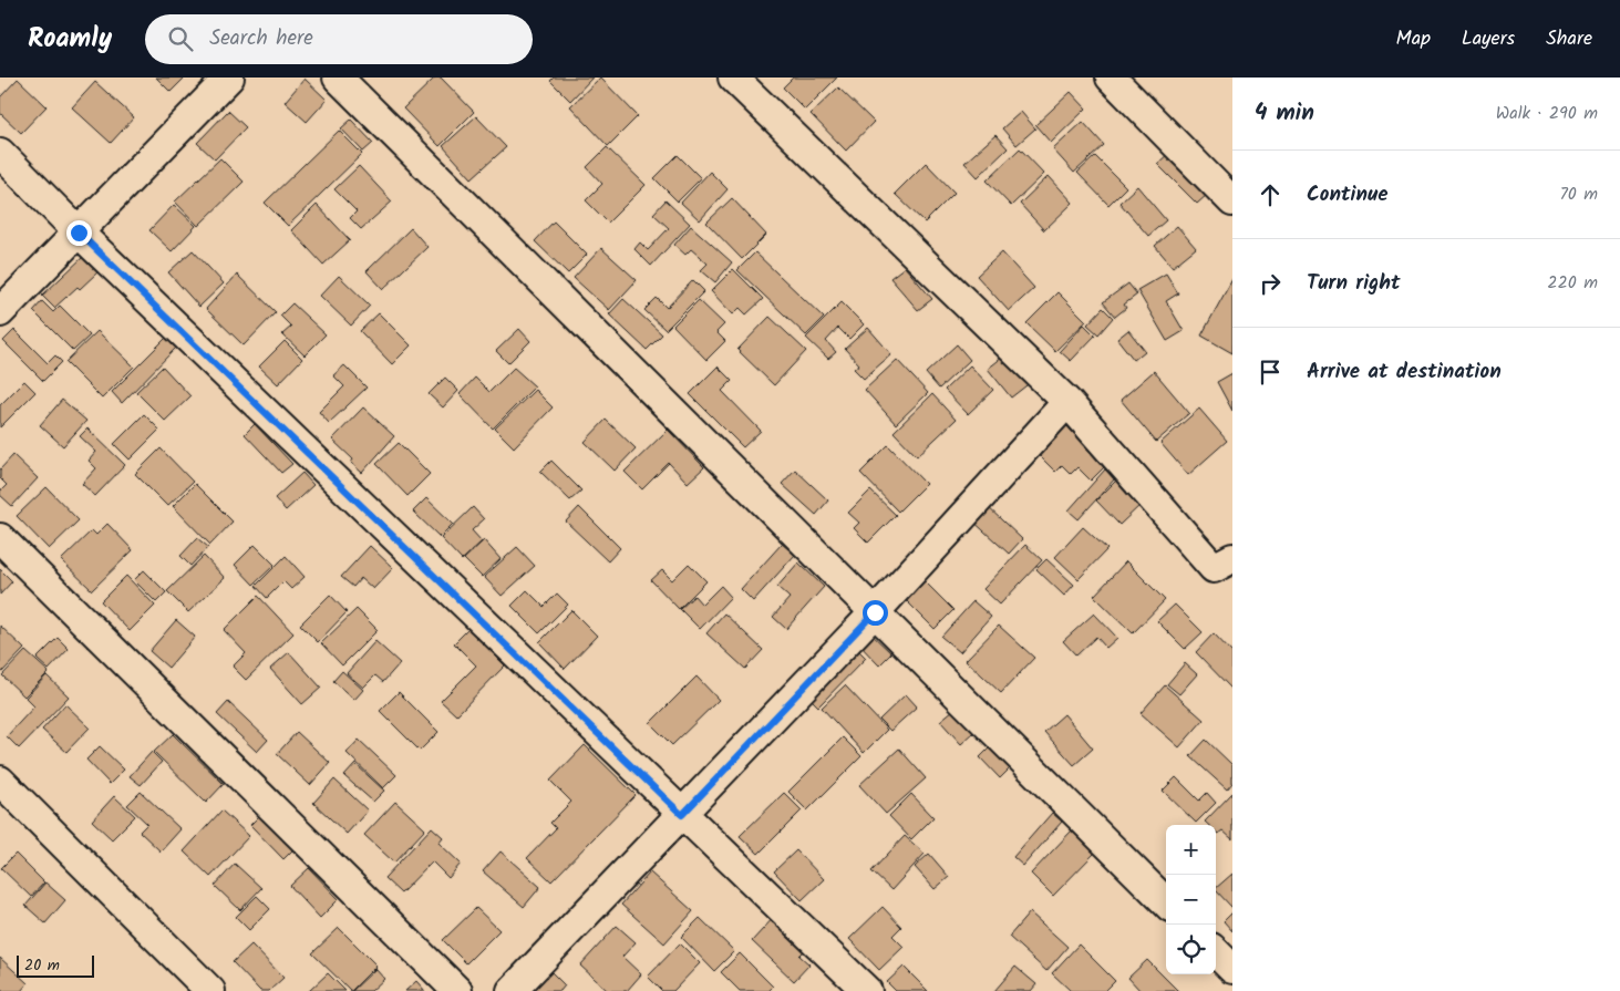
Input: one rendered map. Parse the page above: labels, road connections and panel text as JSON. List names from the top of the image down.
{
  "scale_bar": "20 m",
  "page": {
    "header": "Roamly",
    "search": "Search here",
    "nav": ["Map", "Layers", "Share"],
    "heading": ["4 min", "Walk · 290 m"],
    "list": [
      ["Continue", "70 m"],
      ["Turn right", "220 m"],
      "Arrive at destination"
    ],
    "map_buttons": ["+", "−"],
    "scale": "20 m"
  }
}
